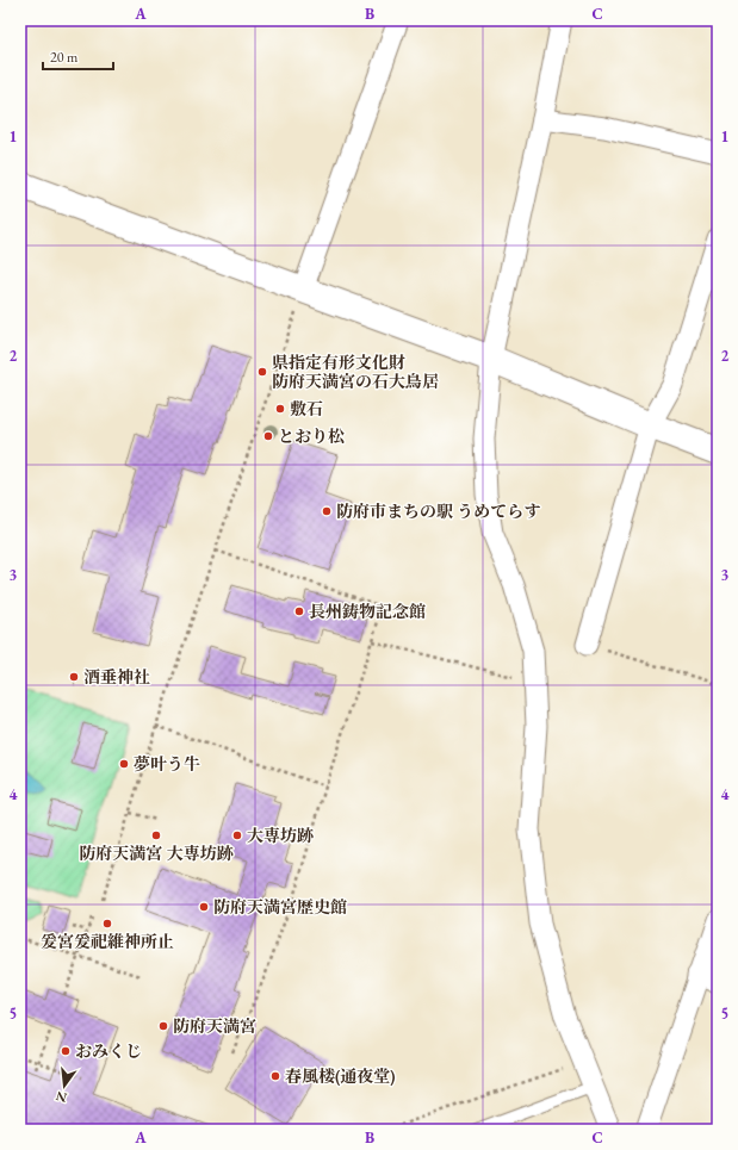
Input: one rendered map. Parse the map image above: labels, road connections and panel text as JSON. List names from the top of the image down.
{
  "places": [
    "県指定有形文化財 防府天満宮の石大鳥居",
    "敷石",
    "とおり松",
    "防府市まちの駅 うめてらす",
    "長州鋳物記念館",
    "酒垂神社",
    "夢叶う牛",
    "防府天満宮 大専坊跡",
    "大専坊跡",
    "防府天満宮歴史館",
    "爰宮爰祀維神所止",
    "防府天満宮",
    "おみくじ",
    "春風楼(通夜堂)"
  ],
  "scale_bar": "20 m",
  "north": "bottom",
  "grid": {
    "columns": ["A", "B", "C"],
    "rows": [
      "1",
      "2",
      "3",
      "4",
      "5"
    ]
  }
}
